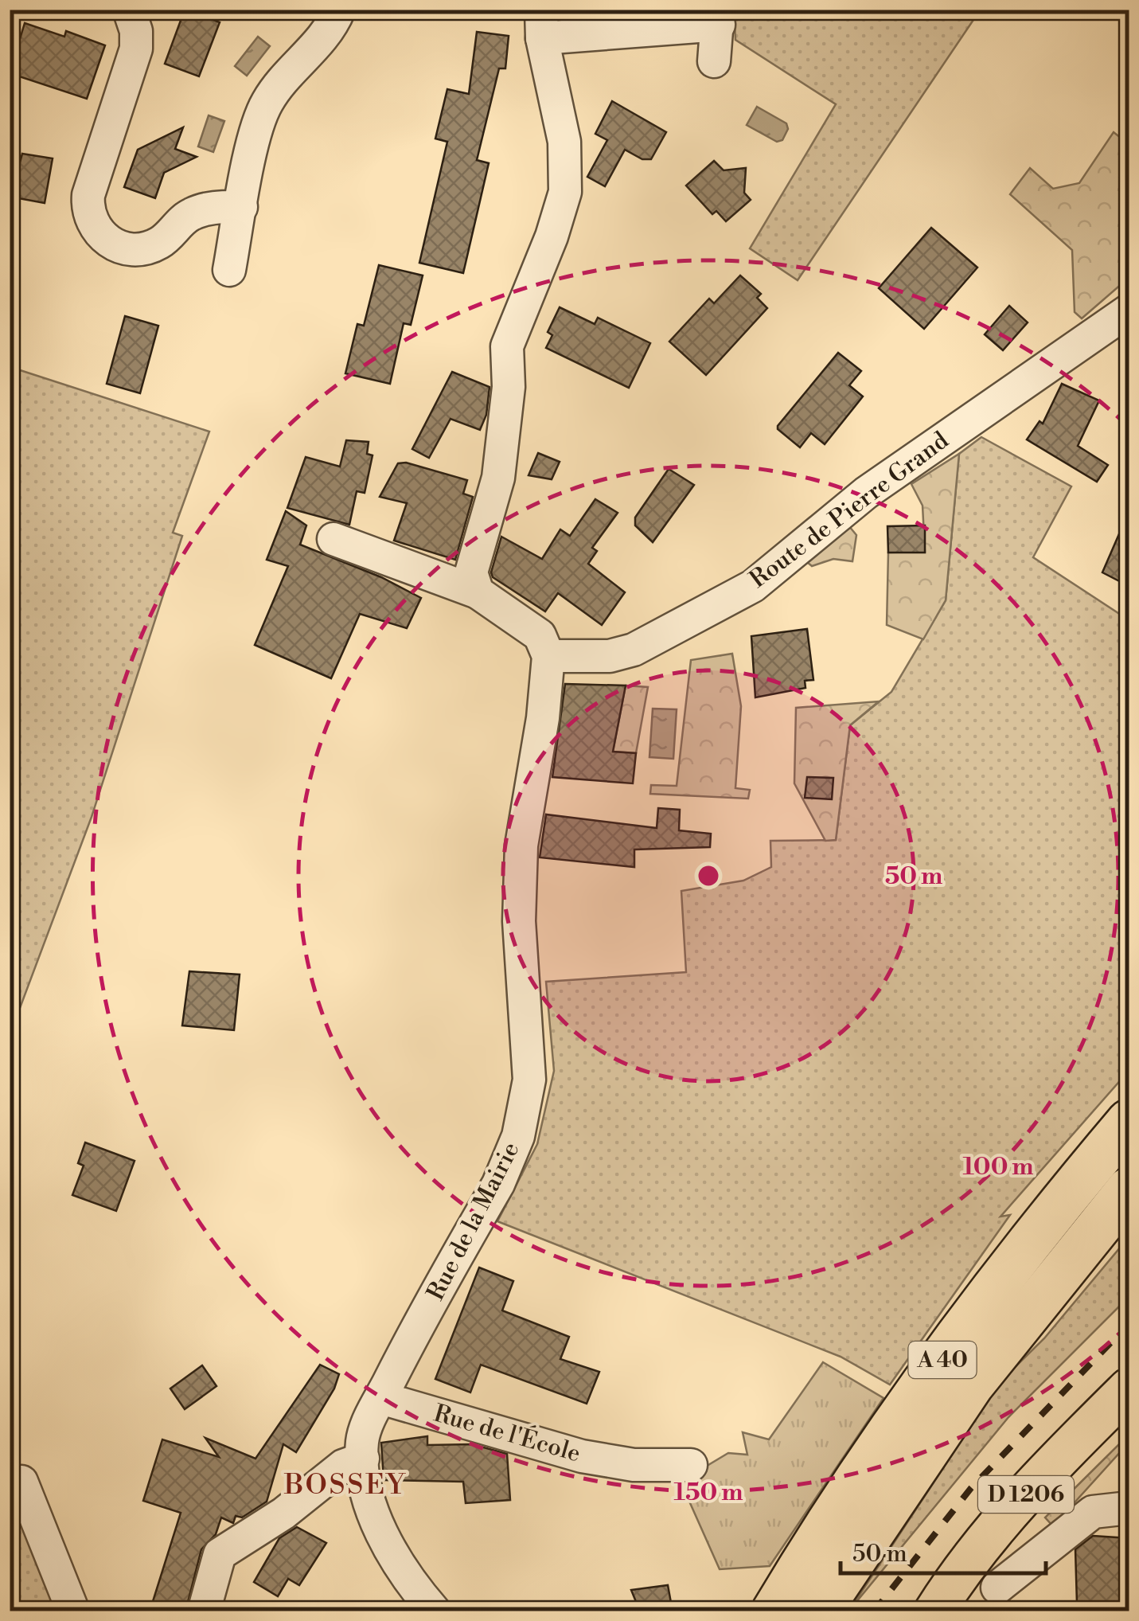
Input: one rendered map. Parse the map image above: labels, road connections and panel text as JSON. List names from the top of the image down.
{
  "streets": {
    "highway": ["A 40"],
    "main road": ["D 1206"],
    "street": ["Route de Pierre Grand", "Rue de la Mairie", "Rue de l'École"]
  },
  "crossings": [
    ["Route de Pierre Grand", "Rue de la Mairie"],
    ["Rue de la Mairie", "Rue de l'École"]
  ],
  "districts": ["BOSSEY"],
  "scale_bar": "50 m",
  "rings": ["50 m", "100 m", "150 m"]
}
